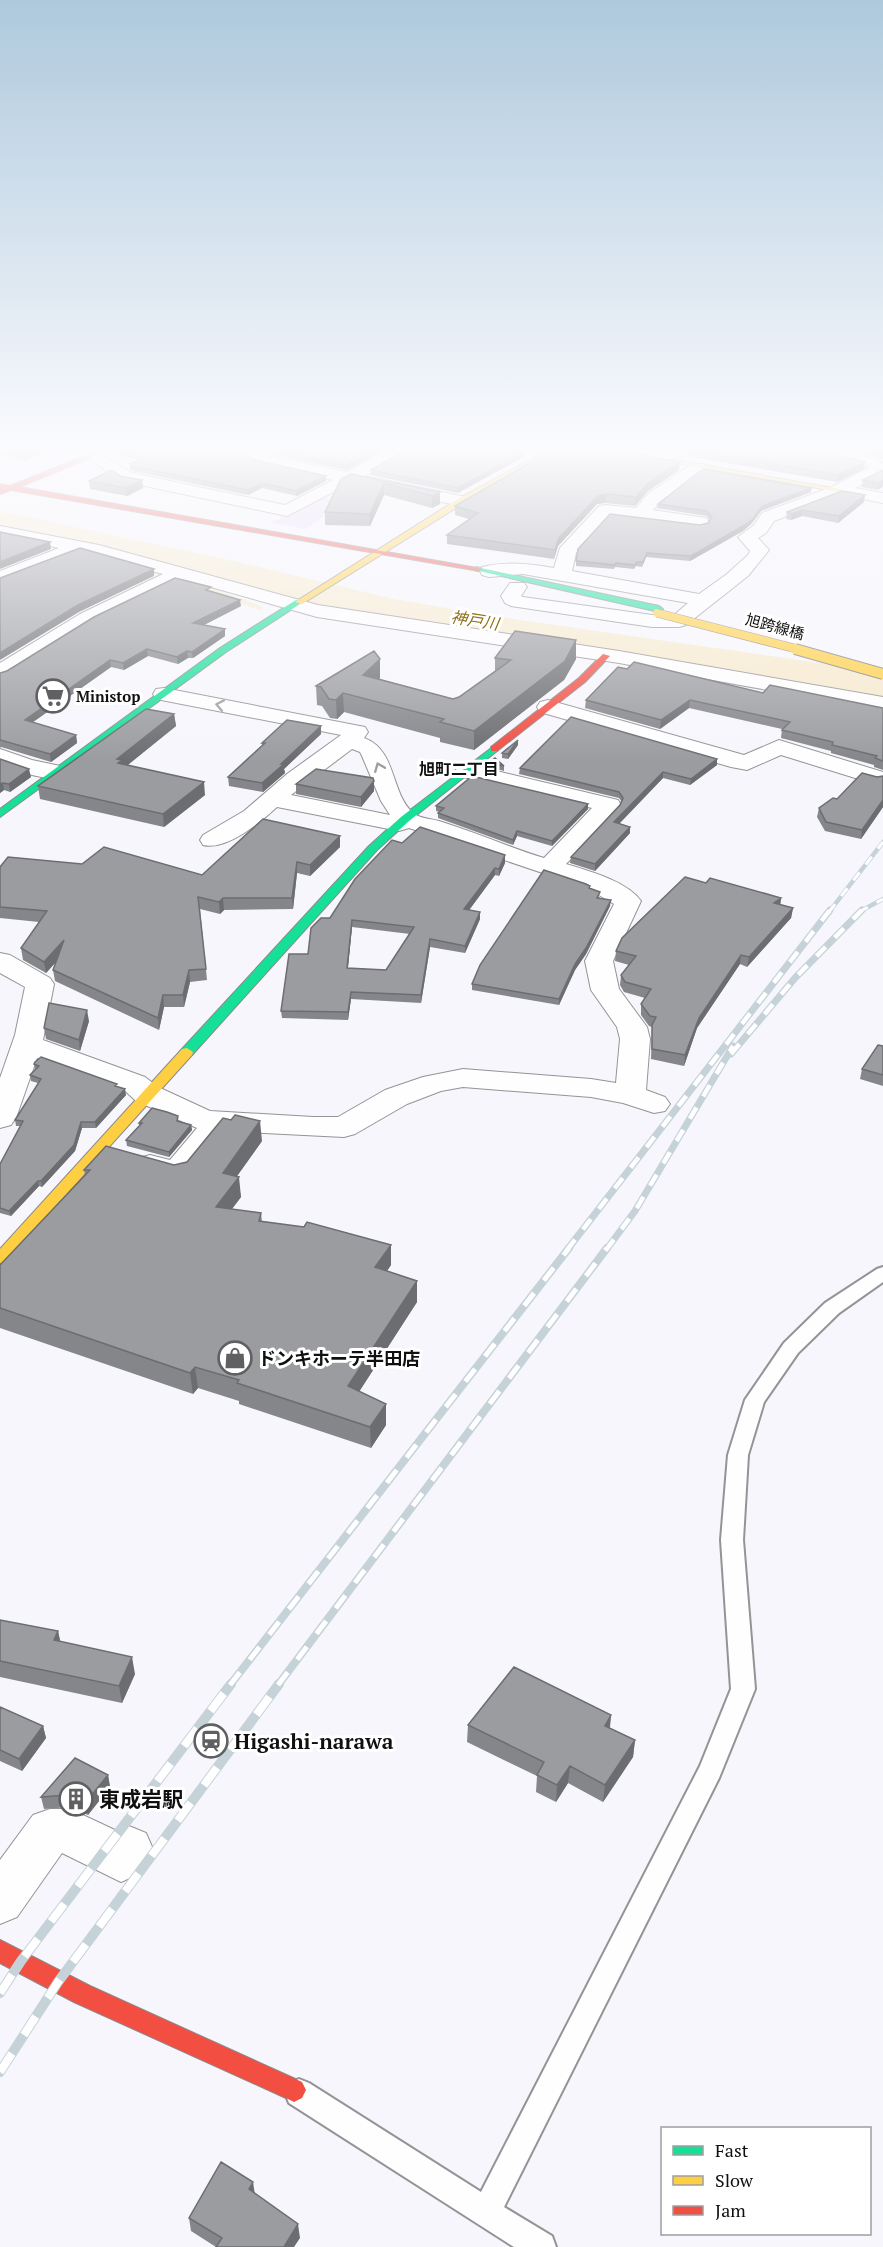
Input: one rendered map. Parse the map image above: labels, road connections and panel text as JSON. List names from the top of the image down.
{
  "streets": {
    "street": ["旭跨線橋"]
  },
  "districts": ["旭町二丁目"],
  "water": ["神戸川"],
  "places": {
    "supermarket": ["Ministop"],
    "shop": ["ドンキホーテ半田店"],
    "station": ["Higashi-narawa"],
    "building": ["東成岩駅"]
  },
  "legend": ["Fast", "Slow", "Jam"]
}
